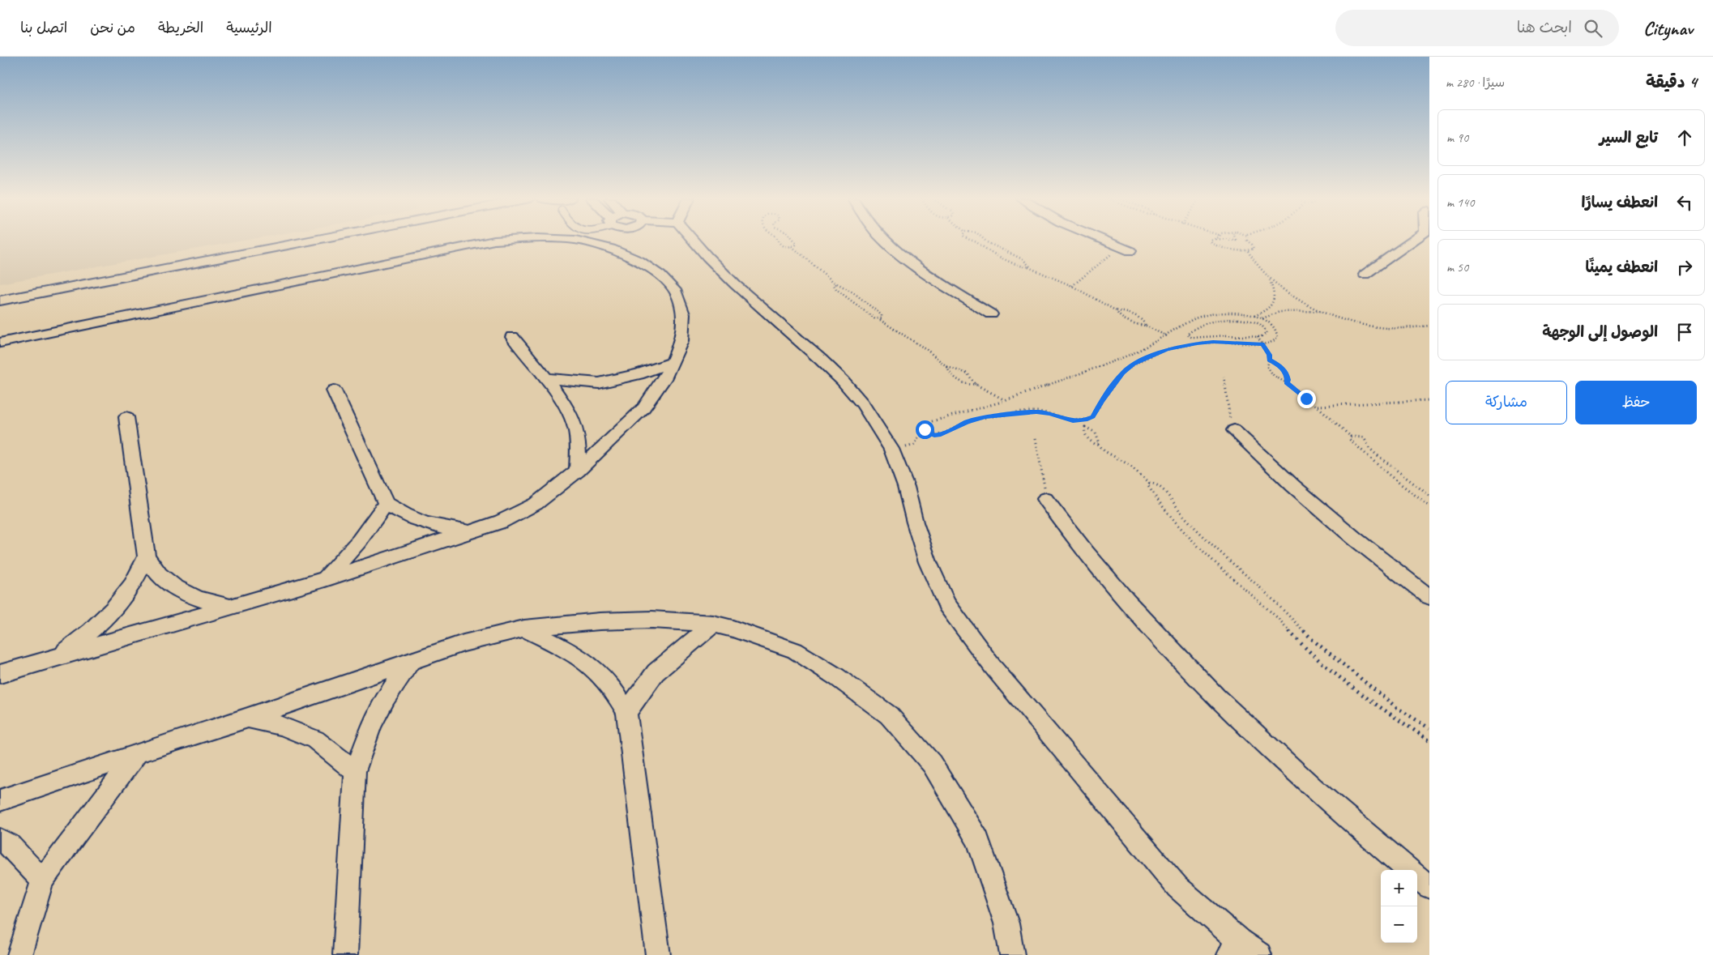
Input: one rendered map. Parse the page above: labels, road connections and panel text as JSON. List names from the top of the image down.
{
  "page": {
    "header": "Citynav",
    "search": "ابحث هنا",
    "nav": [
      "الرئيسية",
      "الخريطة",
      "من نحن",
      "اتصل بنا"
    ],
    "heading": ["4 دقيقة", "سيرًا · 280 m"],
    "list": [
      ["تابع السير", "90 m"],
      ["انعطف يسارًا", "140 m"],
      ["انعطف يمينًا", "50 m"],
      "الوصول إلى الوجهة"
    ],
    "buttons": ["حفظ", "مشاركة"],
    "map_buttons": ["+", "−"]
  }
}
